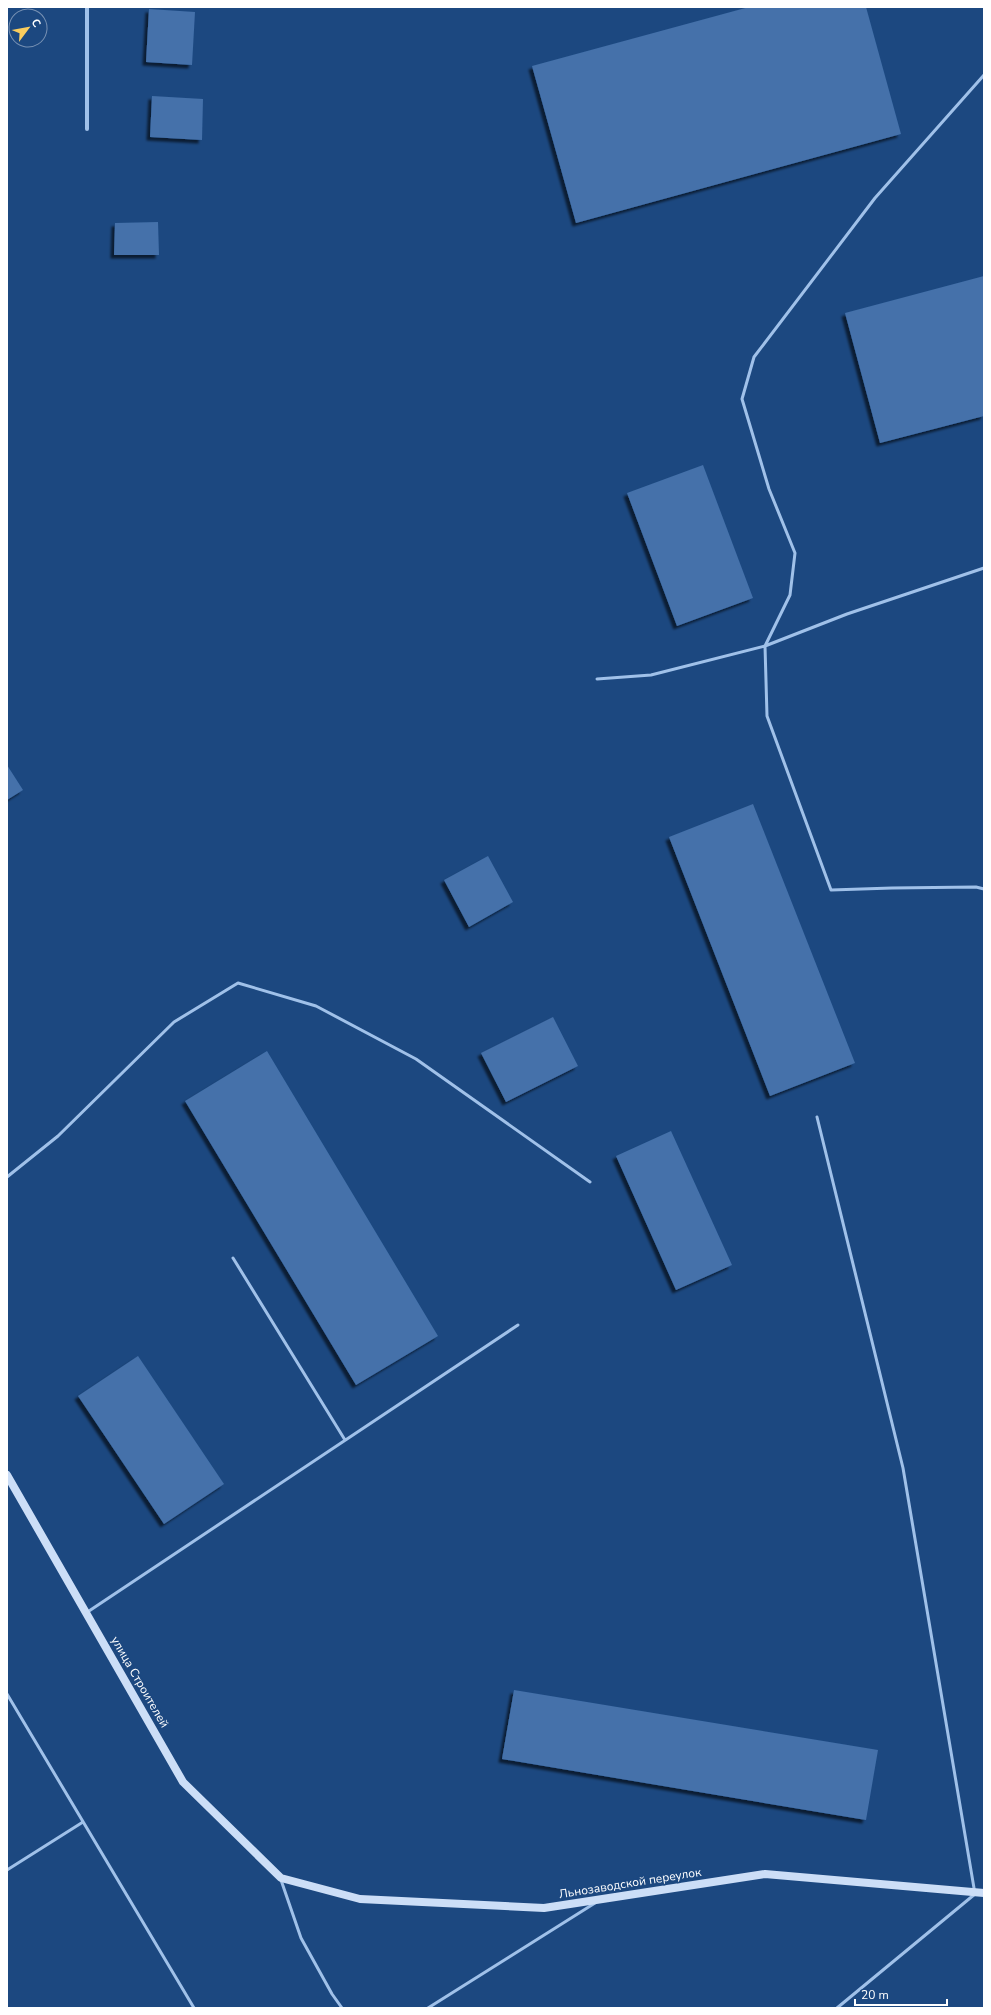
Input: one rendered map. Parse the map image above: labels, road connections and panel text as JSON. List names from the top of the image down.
{
  "streets": {
    "street": ["улица Строителей", "Льнозаводской переулок"]
  },
  "crossings": [
    ["улица Строителей", "Льнозаводской переулок"]
  ],
  "scale_bar": "20 m",
  "north": "top right"
}
